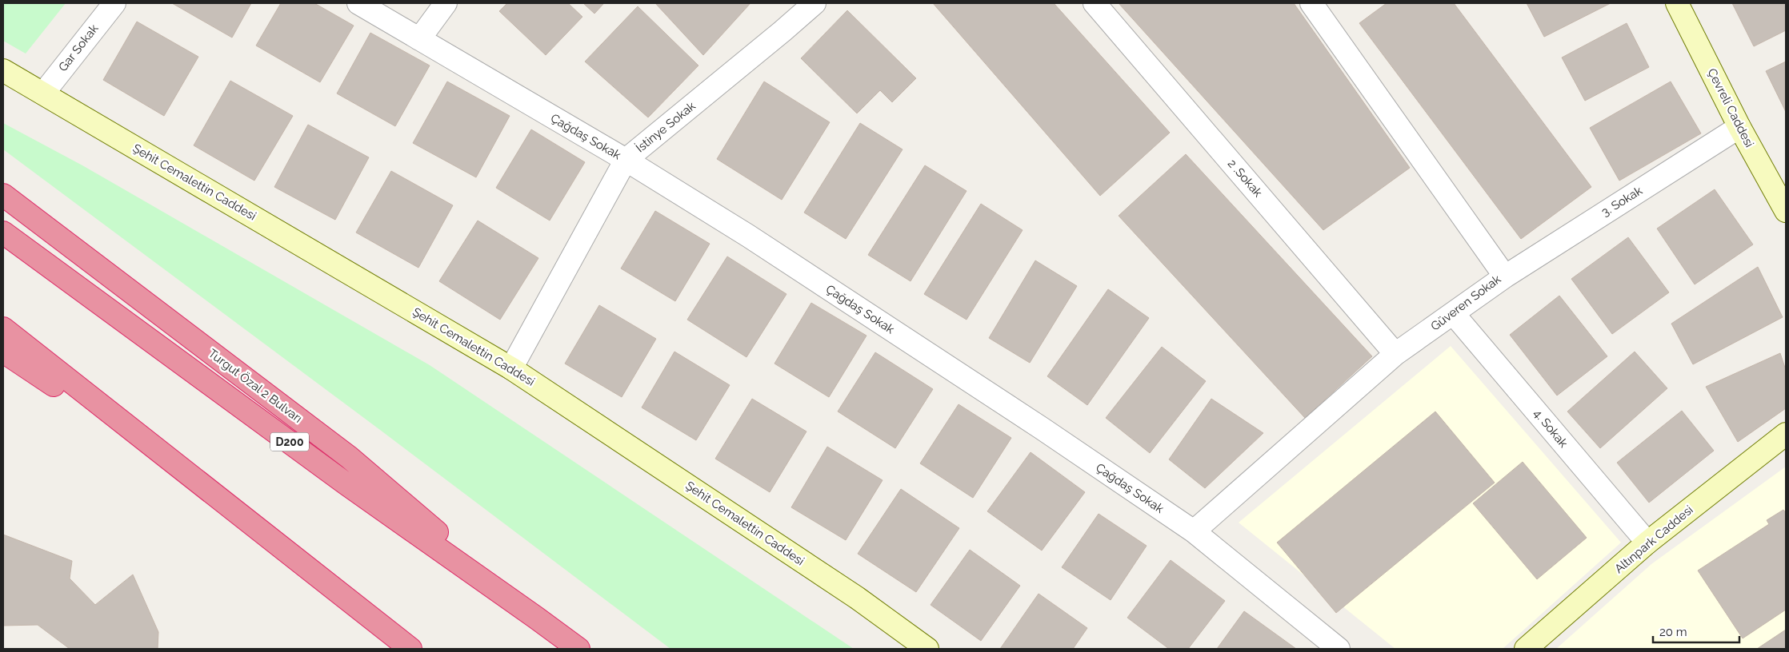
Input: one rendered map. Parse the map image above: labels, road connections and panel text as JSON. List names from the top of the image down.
{
  "streets": {
    "highway": ["Turgut Özal 2 Bulvarı", "D200"],
    "street": [
      "Gar Sokak",
      "Çevreli Caddesi",
      "İstinye Sokak",
      "Çağdaş Sokak",
      "2 .Sokak",
      "Şehit Cemalettin Caddesi",
      "3. Sokak",
      "Güveren Sokak",
      "4. Sokak",
      "Altınpark Caddesi"
    ]
  },
  "crossings": [
    ["Gar Sokak", "Şehit Cemalettin Caddesi"],
    ["Çevreli Caddesi", "3. Sokak"],
    ["İstinye Sokak", "Çağdaş Sokak"],
    ["İstinye Sokak", "Şehit Cemalettin Caddesi"],
    ["Çağdaş Sokak", "Güveren Sokak"],
    ["2 .Sokak", "Güveren Sokak"],
    ["3. Sokak", "Güveren Sokak"],
    ["Güveren Sokak", "4. Sokak"],
    ["4. Sokak", "Altınpark Caddesi"]
  ],
  "scale_bar": "20 m"
}
